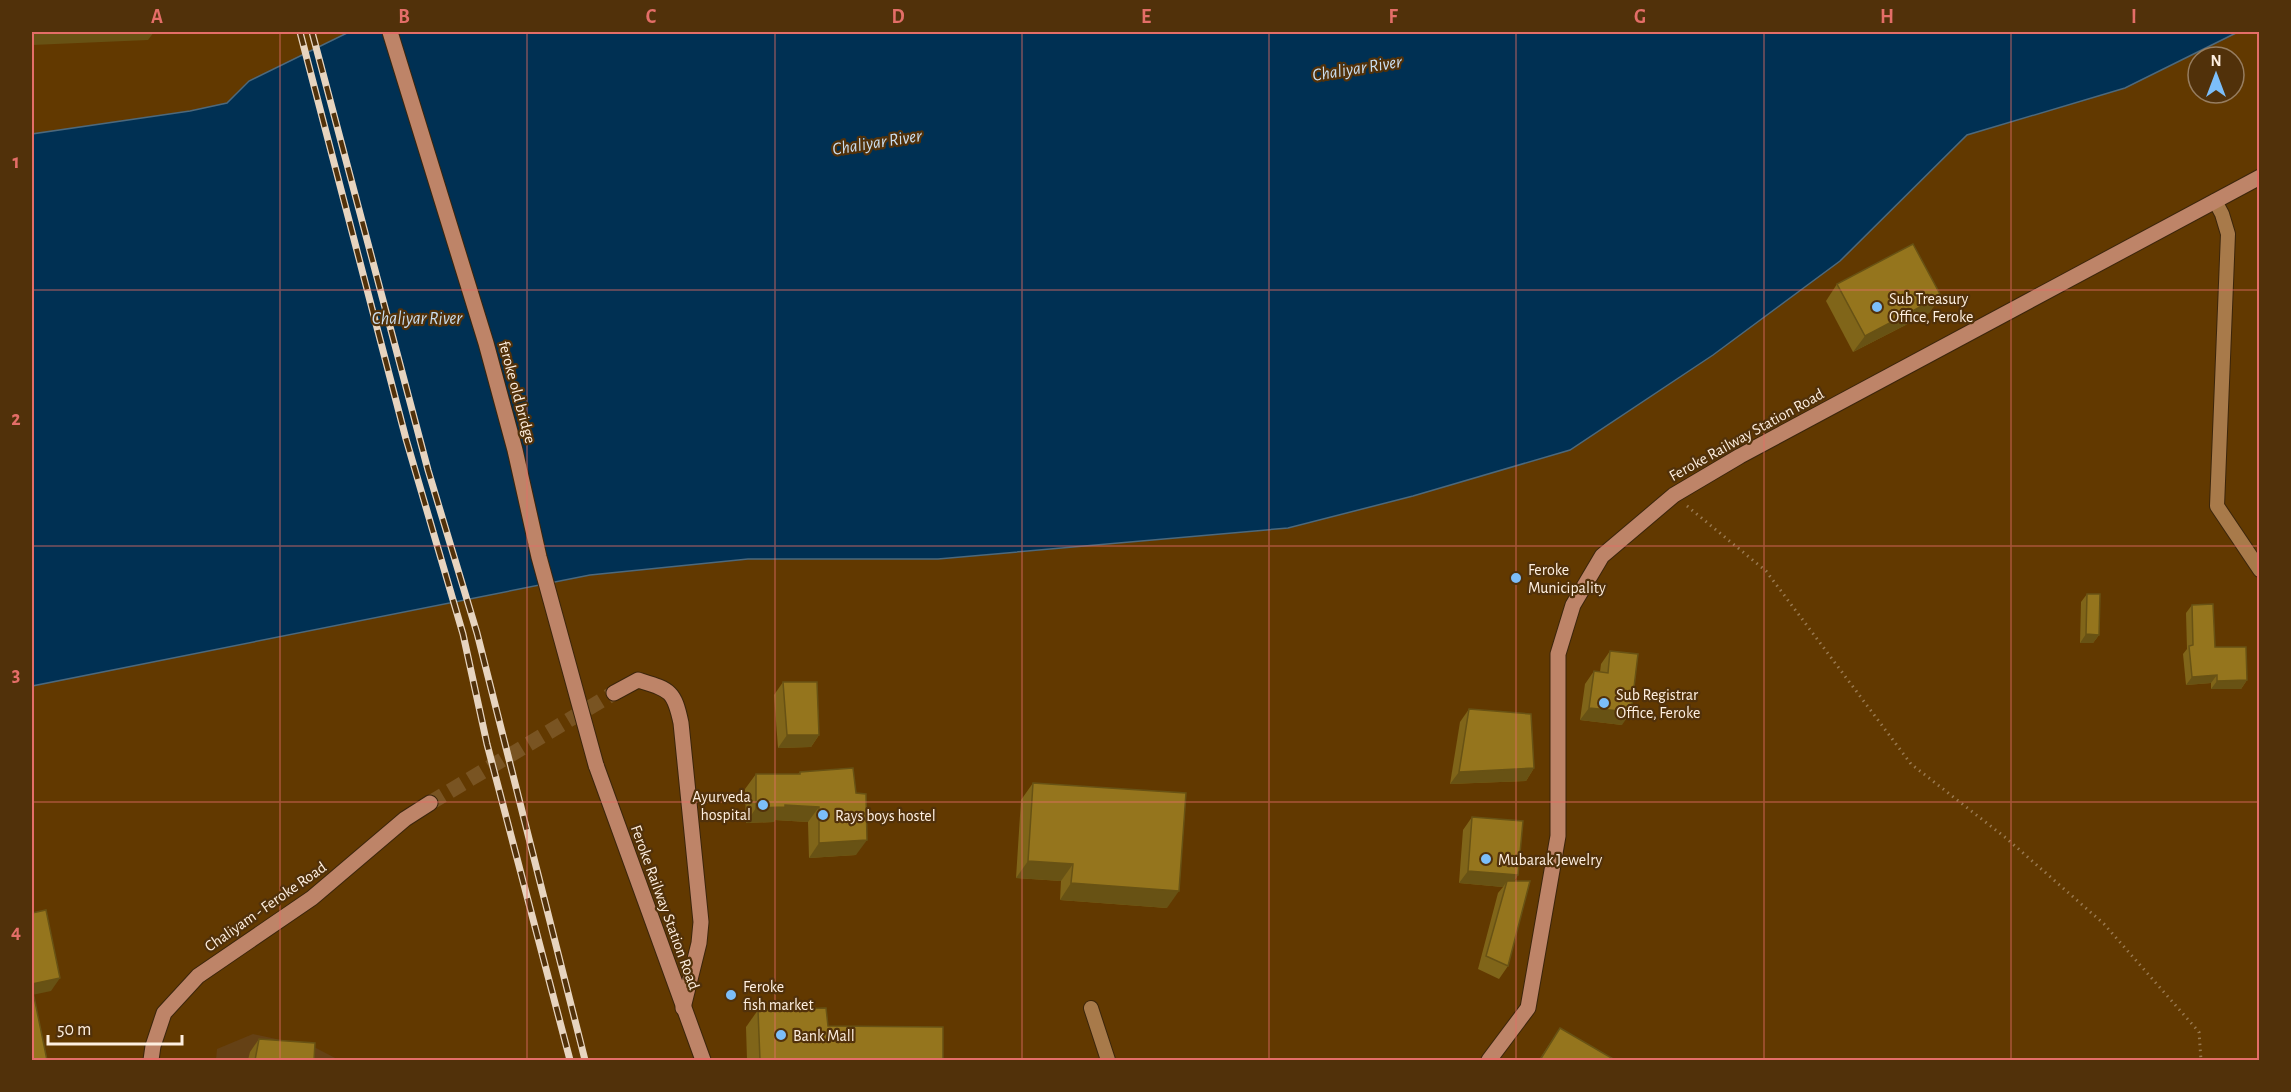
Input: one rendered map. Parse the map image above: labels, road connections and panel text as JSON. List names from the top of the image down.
{
  "streets": {
    "main road": ["feroke old bridge", "Feroke Railway Station Road", "Chaliyam - Feroke Road"]
  },
  "crossings": [
    ["feroke old bridge", "Feroke Railway Station Road"]
  ],
  "water": ["Chaliyar River"],
  "places": [
    "Sub Treasury Office, Feroke",
    "Feroke Municipality",
    "Sub Registrar Office, Feroke",
    "Ayurveda hospital",
    "Rays boys hostel",
    "Mubarak Jewelry",
    "Feroke fish market",
    "Bank Mall"
  ],
  "scale_bar": "50 m",
  "north": "top",
  "grid": {
    "columns": [
      "A",
      "B",
      "C",
      "D",
      "E",
      "F",
      "G",
      "H",
      "I"
    ],
    "rows": [
      "1",
      "2",
      "3",
      "4"
    ]
  }
}
